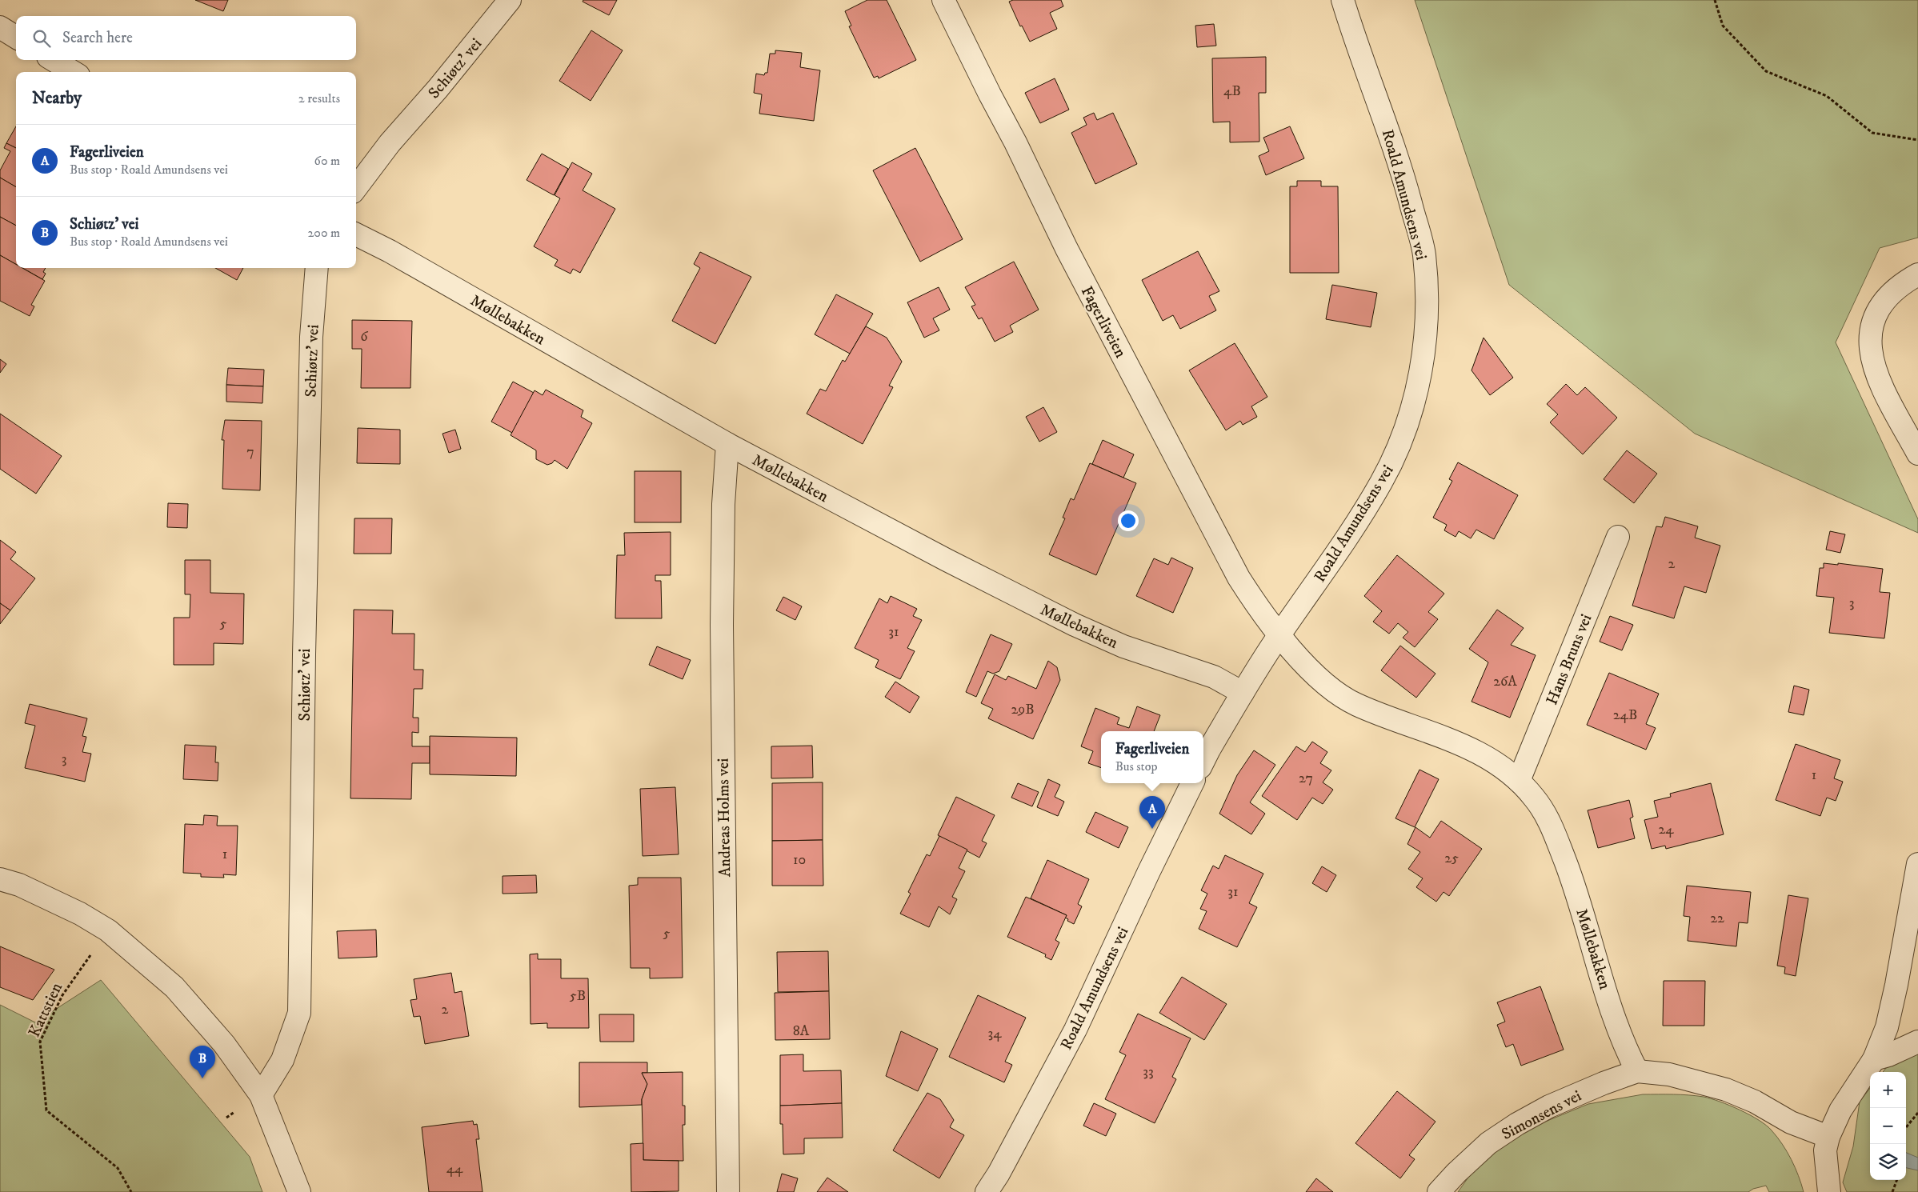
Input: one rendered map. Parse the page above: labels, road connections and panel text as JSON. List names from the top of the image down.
{
  "streets": {
    "street": [
      "Schiøtz' vei",
      "Roald Amundsens vei",
      "Møllebakken",
      "Fagerliveien",
      "Hans Bruns vei",
      "Andreas Holms vei",
      "Simonsens vei"
    ],
    "path": ["Kattstien"]
  },
  "crossings": [
    ["Roald Amundsens vei", "Møllebakken"],
    ["Roald Amundsens vei", "Fagerliveien"],
    ["Møllebakken", "Fagerliveien"],
    ["Møllebakken", "Hans Bruns vei"],
    ["Møllebakken", "Andreas Holms vei"],
    ["Møllebakken", "Simonsens vei"]
  ],
  "house_numbers": [
    "4B",
    "6",
    "7",
    "2",
    "3",
    "5",
    "31",
    "26A",
    "29B",
    "24B",
    "3",
    "1",
    "27",
    "24",
    "1",
    "25",
    "10",
    "31",
    "22",
    "5",
    "5B",
    "2",
    "8A",
    "34",
    "33",
    "44"
  ],
  "page": {
    "search": "Search here",
    "heading": ["Nearby", "2 results"],
    "list": [
      {
        "mark": "A",
        "name": "Fagerliveien",
        "note": "Bus stop · Roald Amundsens vei",
        "value": "60 m"
      },
      {
        "mark": "B",
        "name": "Schiøtz' vei",
        "note": "Bus stop · Roald Amundsens vei",
        "value": "200 m"
      }
    ],
    "popup": ["Fagerliveien", "Bus stop"],
    "pins": ["A", "B"],
    "map_buttons": ["+", "−"]
  }
}
